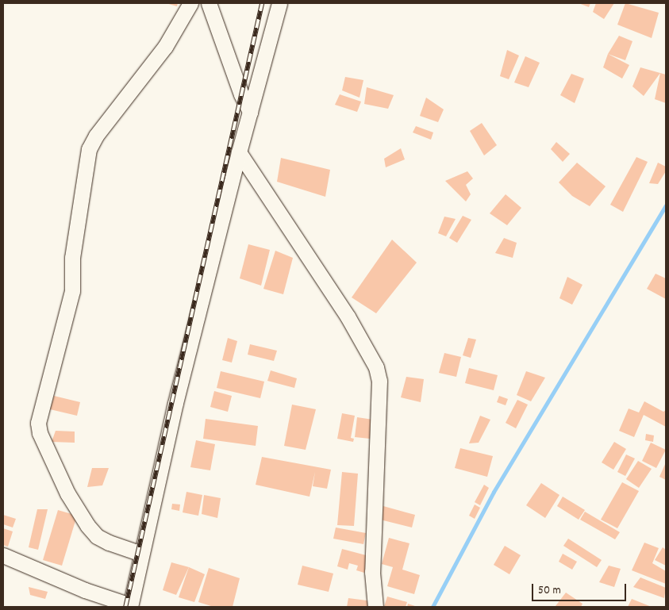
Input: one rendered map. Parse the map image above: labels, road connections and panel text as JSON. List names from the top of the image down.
{
  "scale_bar": "50 m"
}
